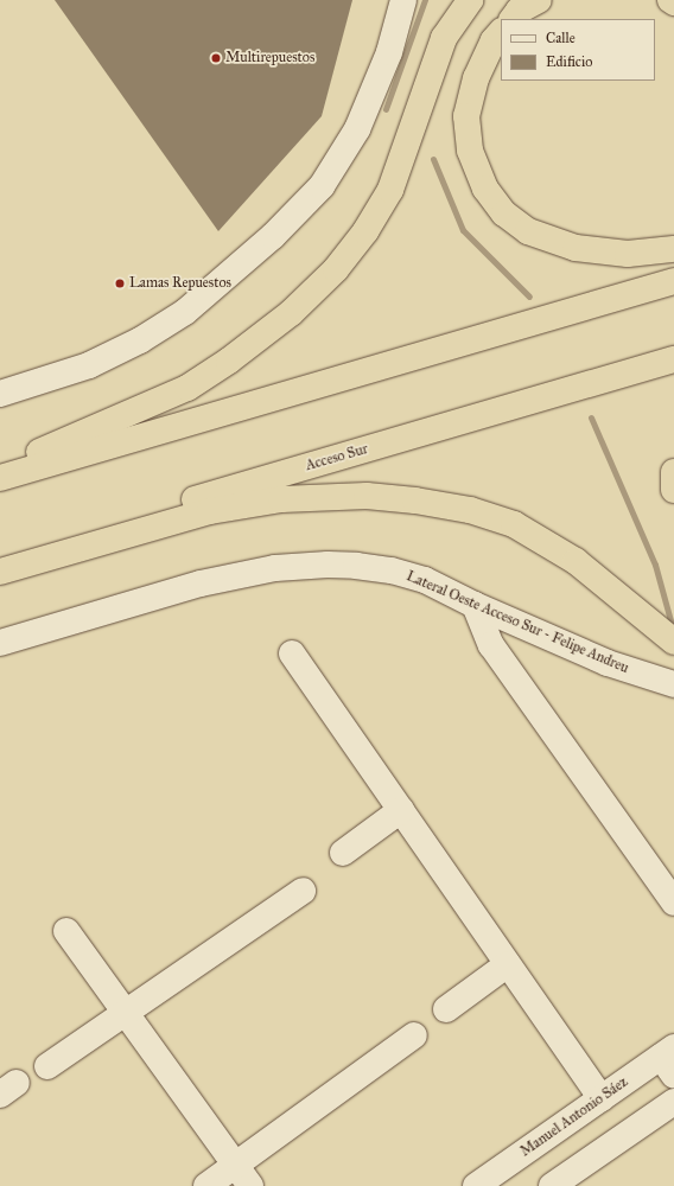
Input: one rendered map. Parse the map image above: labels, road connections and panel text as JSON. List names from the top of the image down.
{
  "streets": {
    "highway": ["Acceso Sur"],
    "street": ["Lateral Oeste Acceso Sur - Felipe Andreu", "Manuel Antonio Sáez"]
  },
  "places": ["Multirepuestos", "Lamas Repuestos"],
  "legend": ["Calle", "Edificio"]
}
